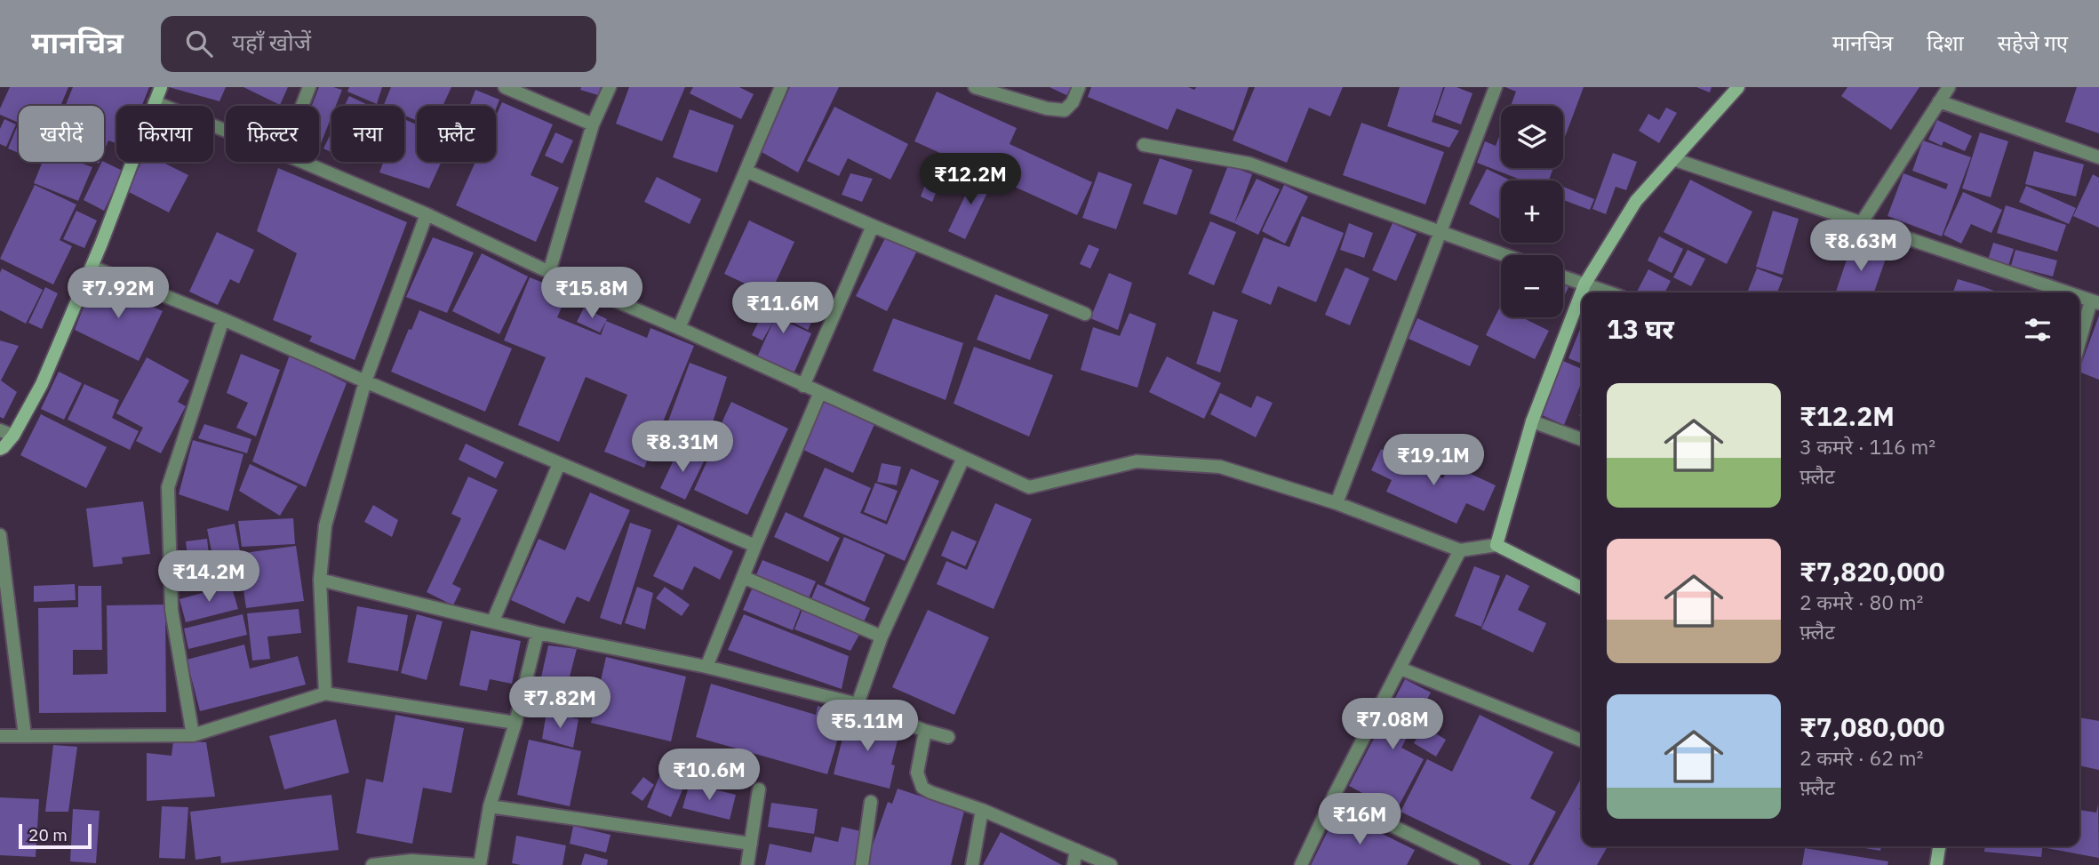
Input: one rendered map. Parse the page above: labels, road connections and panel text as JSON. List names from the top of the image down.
{
  "scale_bar": "20 m",
  "page": {
    "header": "मानचित्र",
    "search": "यहाँ खोजें",
    "nav": ["मानचित्र", "दिशा", "सहेजे गए"],
    "map_buttons": ["+", "−"],
    "chip": [
      "खरीदें",
      "किराया",
      "फ़िल्टर",
      "नया",
      "फ़्लैट"
    ],
    "price": [
      "₹12.2M",
      "₹8.63M",
      "₹7.92M",
      "₹15.8M",
      "₹11.6M",
      "₹8.31M",
      "₹19.1M",
      "₹14.2M",
      "₹7.82M",
      "₹7.08M",
      "₹5.11M",
      "₹10.6M",
      "₹16M"
    ],
    "heading": "13 घर",
    "list": [
      {
        "name": "₹12.2M",
        "note": "3 कमरे · 116 m² · फ़्लैट"
      },
      {
        "name": "₹7,820,000",
        "note": "2 कमरे · 80 m² · फ़्लैट"
      },
      {
        "name": "₹7,080,000",
        "note": "2 कमरे · 62 m² · फ़्लैट"
      }
    ],
    "scale": "20 m"
  }
}
